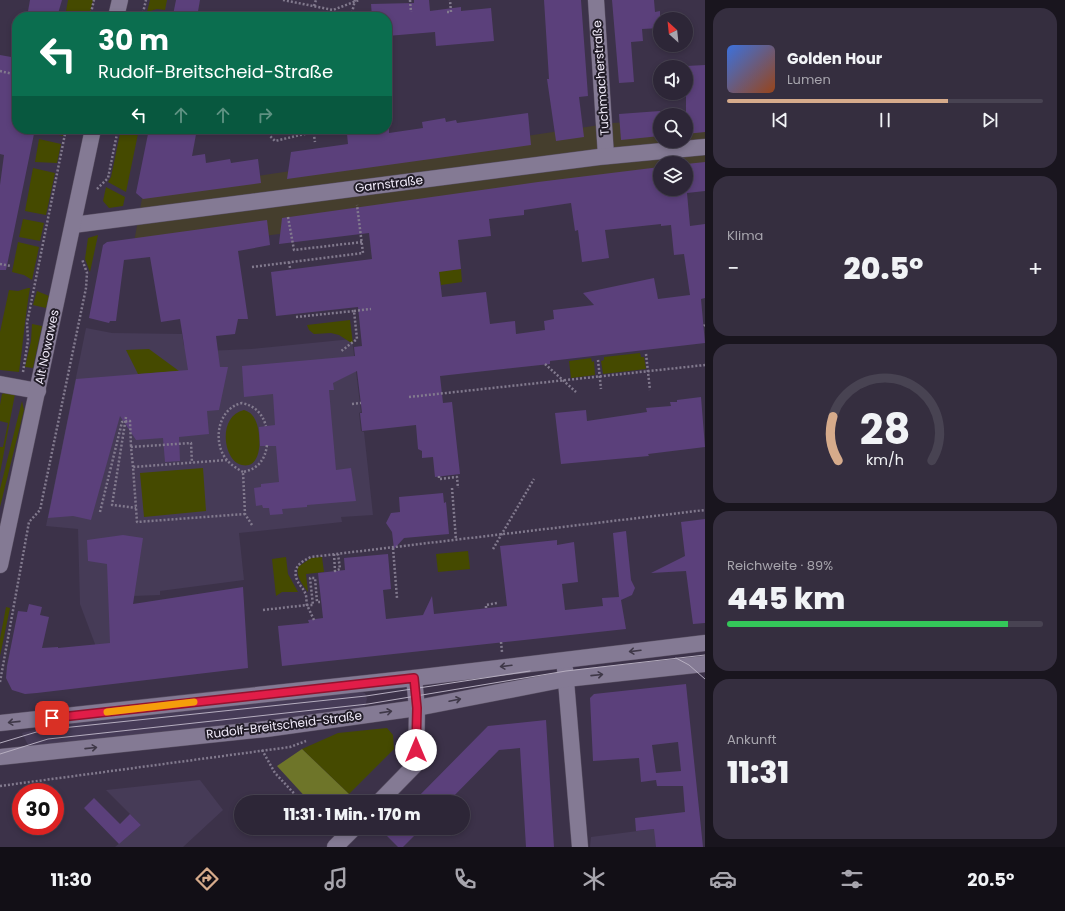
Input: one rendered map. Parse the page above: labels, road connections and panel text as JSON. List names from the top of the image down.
{
  "streets": {
    "street": [
      "Tuchmacherstraße",
      "Garnstraße",
      "Alt Nowawes",
      "Rudolf-Breitscheid-Straße"
    ]
  },
  "crossings": [
    ["Tuchmacherstraße", "Garnstraße"],
    ["Garnstraße", "Alt Nowawes"]
  ],
  "north": "top left",
  "page": {
    "turn": ["30 m", "Rudolf-Breitscheid-Straße"],
    "song": ["Golden Hour", "Lumen"],
    "tile": [
      "Klima",
      ["Reichweite · 89%", "445 km"],
      ["Ankunft", "11:31"]
    ],
    "heat": ["−", "20.5°", "+"],
    "limit": "30",
    "trip": "11:31 · 1 Min. · 170 m",
    "tabs": ["11:30", "20.5°"],
    "gauge": ["28", "km/h"]
  }
}
